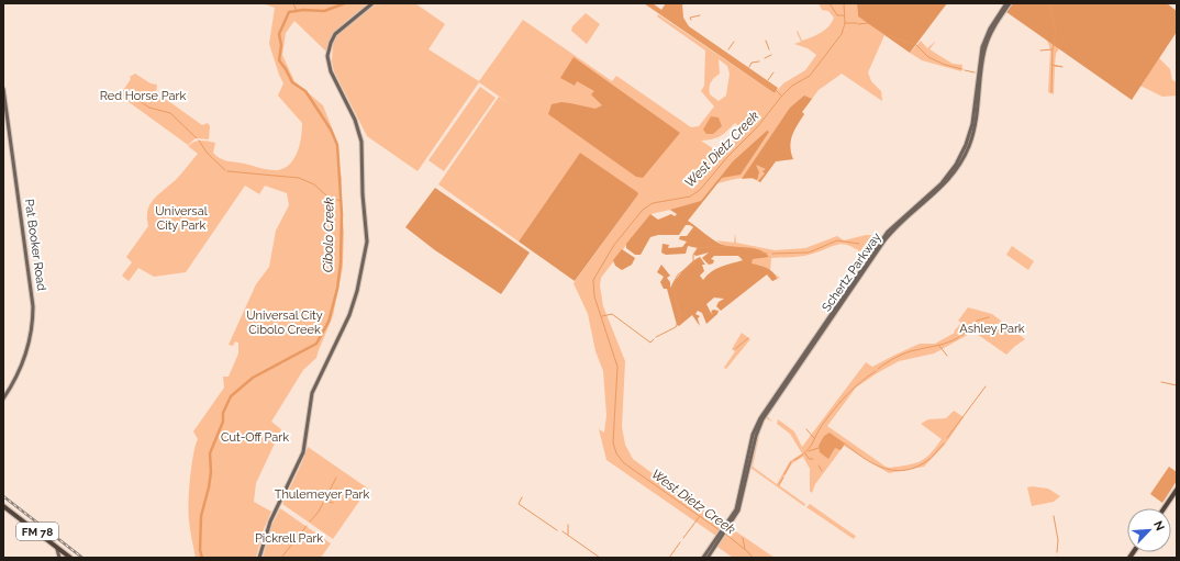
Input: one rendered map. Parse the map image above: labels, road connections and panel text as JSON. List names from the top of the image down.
{
  "streets": {
    "main road": ["Pat Booker Road", "Schertz Parkway", "FM 78"]
  },
  "water": ["West Dietz Creek", "Cibolo Creek"],
  "parks": [
    "Red Horse Park",
    "Universal City Park",
    "Universal City Cibolo Creek",
    "Ashley Park",
    "Cut-Off Park",
    "Thulemeyer Park",
    "Pickrell Park"
  ],
  "north": "top right"
}
